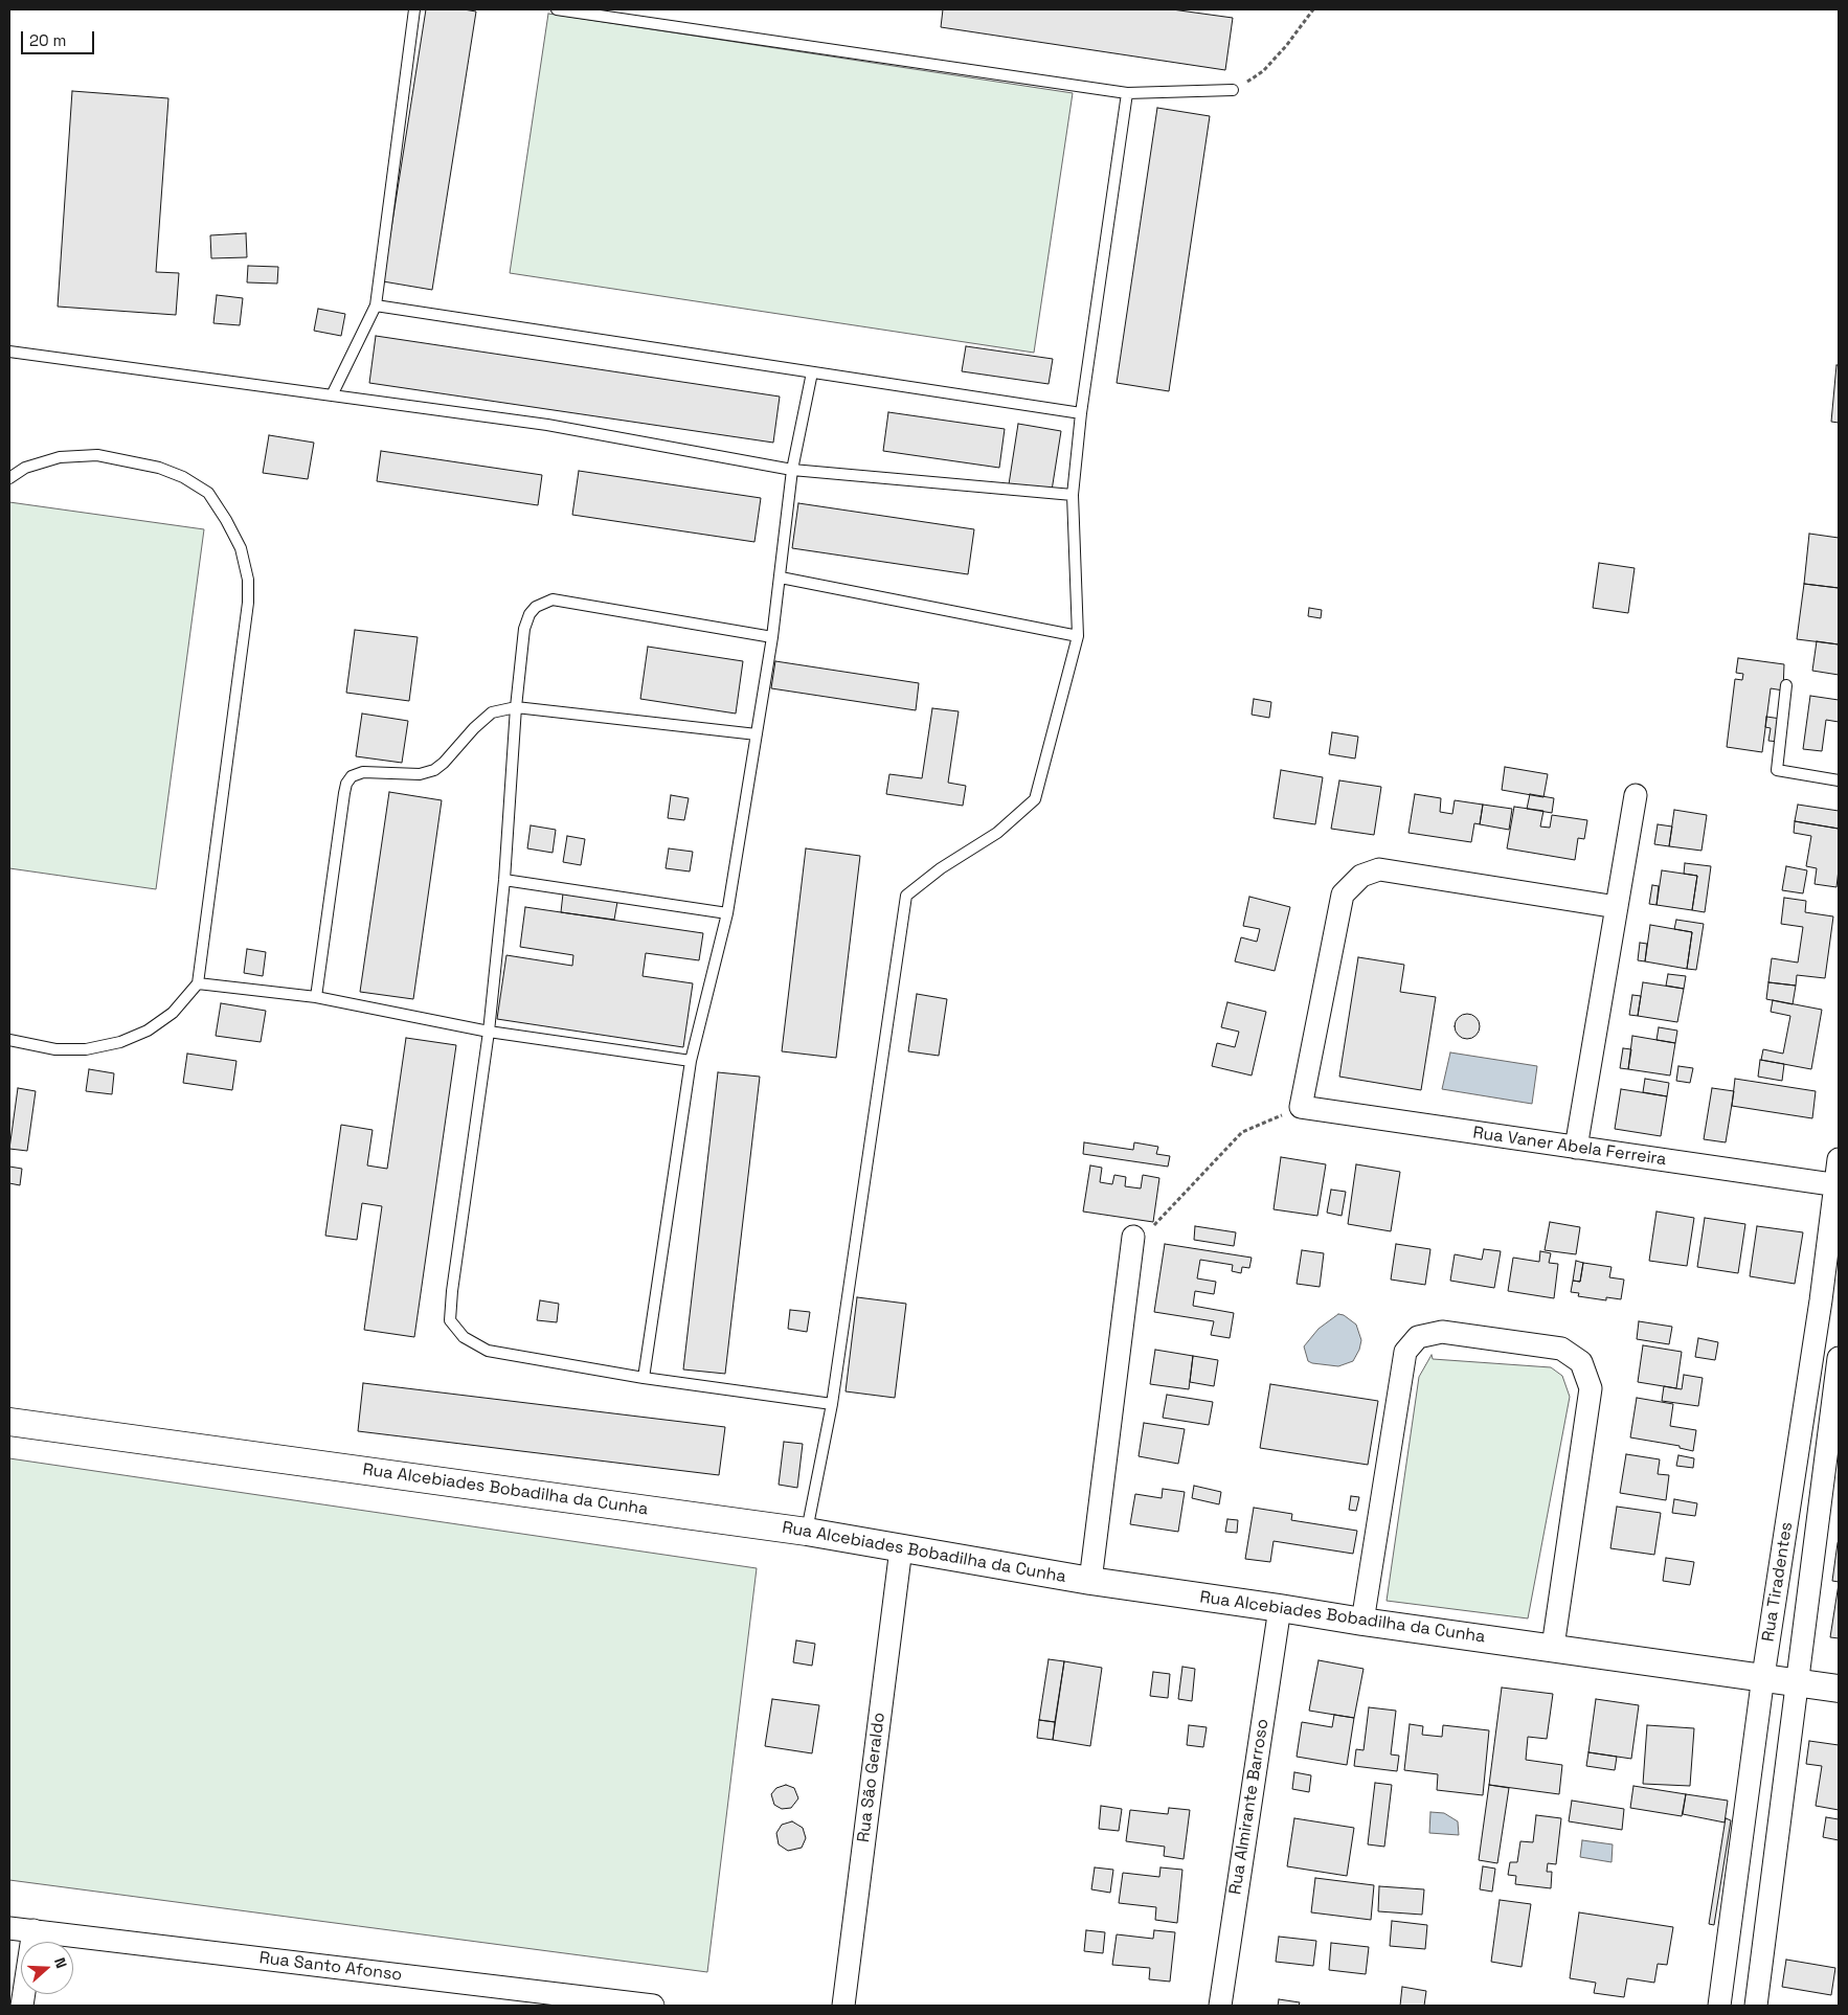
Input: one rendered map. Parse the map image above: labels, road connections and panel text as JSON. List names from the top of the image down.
{
  "streets": {
    "street": [
      "Rua Vaner Abela Ferreira",
      "Rua Alcebiades Bobadilha da Cunha",
      "Rua Tiradentes",
      "Rua São Geraldo",
      "Rua Almirante Barroso",
      "Rua Santo Afonso"
    ]
  },
  "crossings": [
    ["Rua Vaner Abela Ferreira", "Rua Tiradentes"],
    ["Rua Alcebiades Bobadilha da Cunha", "Rua Tiradentes"],
    ["Rua Alcebiades Bobadilha da Cunha", "Rua São Geraldo"],
    ["Rua Alcebiades Bobadilha da Cunha", "Rua Almirante Barroso"]
  ],
  "scale_bar": "20 m",
  "north": "right"
}
